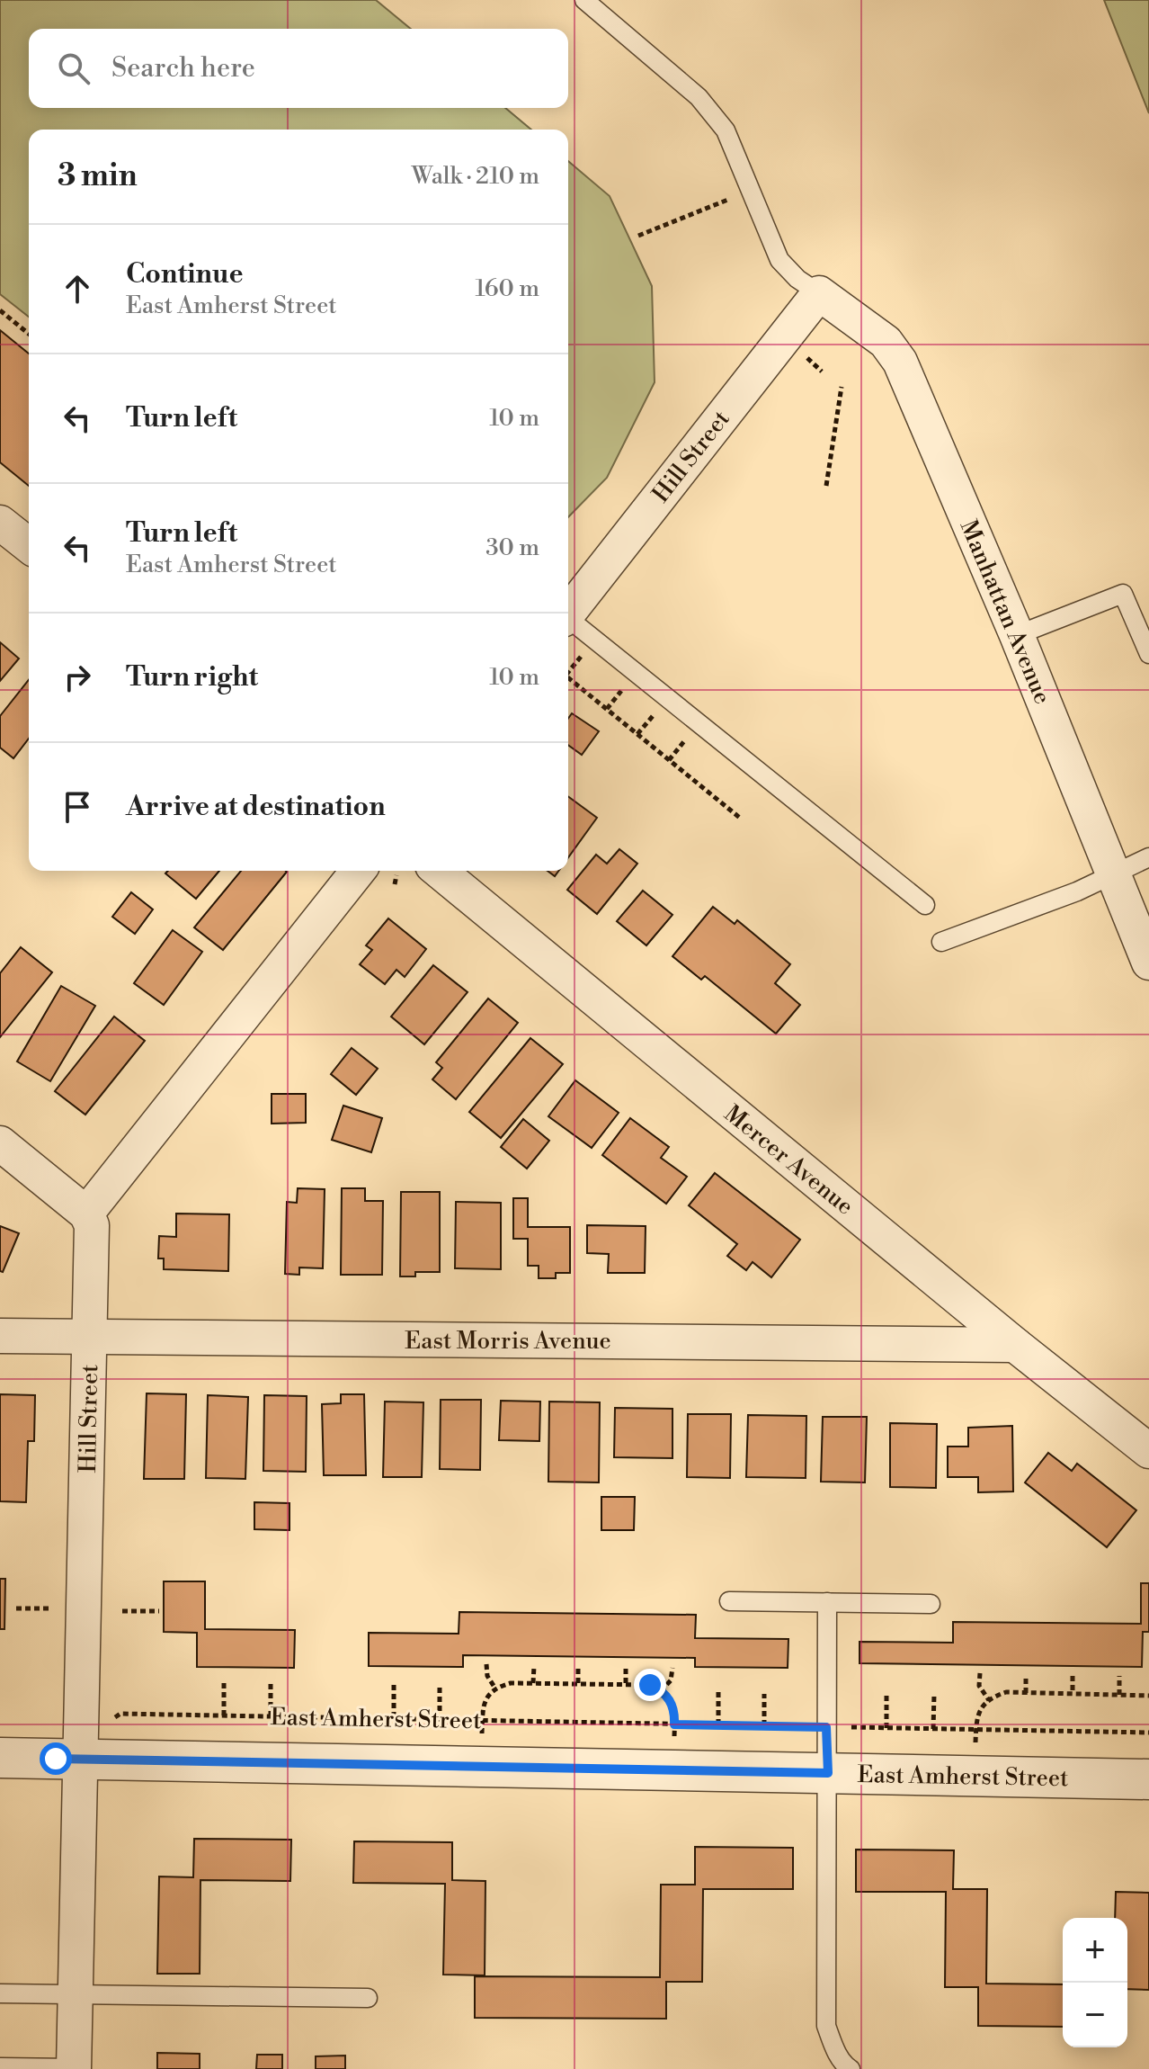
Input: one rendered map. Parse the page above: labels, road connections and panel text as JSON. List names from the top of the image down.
{
  "streets": {
    "street": [
      "Hill Street",
      "Manhattan Avenue",
      "Mercer Avenue",
      "East Morris Avenue",
      "East Amherst Street"
    ]
  },
  "crossings": [
    ["Hill Street", "Manhattan Avenue"],
    ["Hill Street", "East Morris Avenue"],
    ["Hill Street", "East Amherst Street"],
    ["Mercer Avenue", "East Morris Avenue"]
  ],
  "page": {
    "search": "Search here",
    "heading": ["3 min", "Walk · 210 m"],
    "list": [
      ["Continue", "East Amherst Street", "160 m"],
      ["Turn left", "10 m"],
      ["Turn left", "East Amherst Street", "30 m"],
      ["Turn right", "10 m"],
      "Arrive at destination"
    ],
    "map_buttons": ["+", "−"]
  }
}
